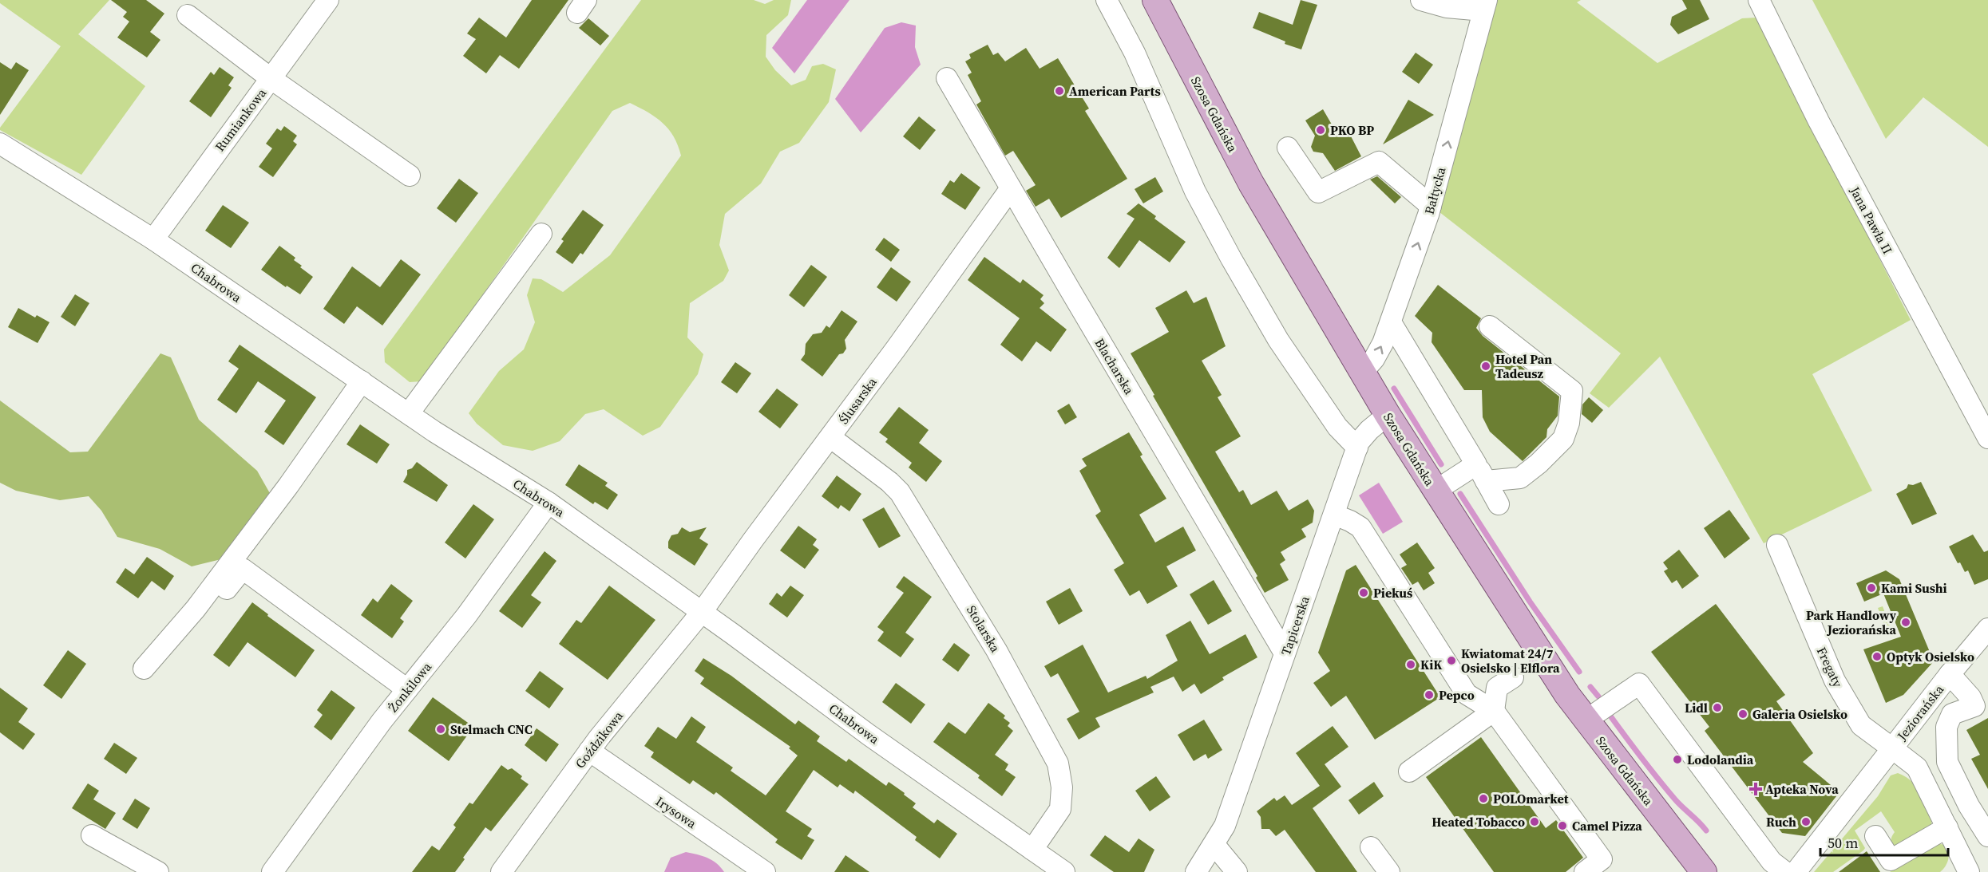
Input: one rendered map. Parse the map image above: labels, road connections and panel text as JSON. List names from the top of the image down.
{
  "streets": {
    "main road": ["Szosa Gdańska"],
    "street": [
      "Rumiankowa",
      "Bałtycka",
      "Jana Pawła II",
      "Chabrowa",
      "Blacharska",
      "Ślusarska",
      "Tapicerska",
      "Stolarska",
      "Fregaty",
      "Żonkilowa",
      "Jeziorańska",
      "Goździkowa",
      "Irysowa"
    ]
  },
  "crossings": [
    ["Szosa Gdańska", "Bałtycka"],
    ["Szosa Gdańska", "Tapicerska"],
    ["Rumiankowa", "Chabrowa"],
    ["Chabrowa", "Ślusarska"],
    ["Chabrowa", "Stolarska"],
    ["Chabrowa", "Żonkilowa"],
    ["Chabrowa", "Goździkowa"],
    ["Blacharska", "Ślusarska"],
    ["Blacharska", "Tapicerska"],
    ["Ślusarska", "Stolarska"],
    ["Ślusarska", "Goździkowa"],
    ["Fregaty", "Jeziorańska"],
    ["Goździkowa", "Irysowa"]
  ],
  "one_way": ["Bałtycka"],
  "places": {
    "other": [
      "American Parts",
      "PKO BP",
      "Hotel Pan Tadeusz",
      "Kami Sushi",
      "Piekuś",
      "Park Handlowy Jeziorańska",
      "Optyk Osielsko",
      "Kwiatomat 24/7 Osielsko | Elflora",
      "KiK",
      "Pepco",
      "Lidl",
      "Galeria Osielsko",
      "Stelmach CNC",
      "Lodolandia",
      "POLOmarket",
      "Heated Tobacco",
      "Ruch",
      "Camel Pizza"
    ],
    "health": ["Apteka Nova"]
  },
  "scale_bar": "50 m"
}
